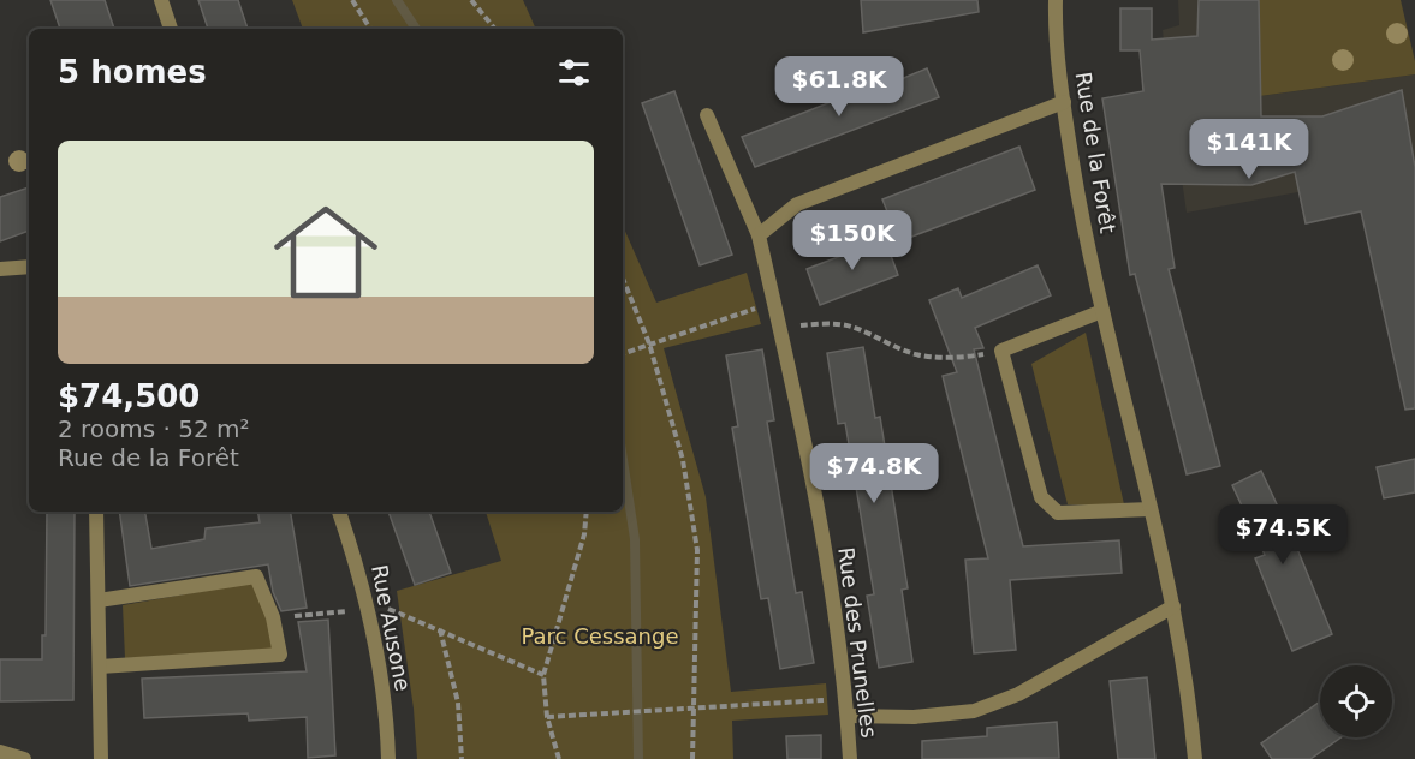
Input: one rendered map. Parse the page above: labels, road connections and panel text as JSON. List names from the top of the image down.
{
  "streets": {
    "street": ["Rue de la Forêt", "Rue Ausone", "Rue des Prunelles"]
  },
  "parks": ["Parc Cessange"],
  "page": {
    "heading": "5 homes",
    "price": [
      "$61.8K",
      "$141K",
      "$150K",
      "$74.8K",
      "$74.5K"
    ],
    "list": [
      {
        "name": "$74,500",
        "note": "2 rooms · 52 m² · Rue de la Forêt"
      }
    ]
  }
}
